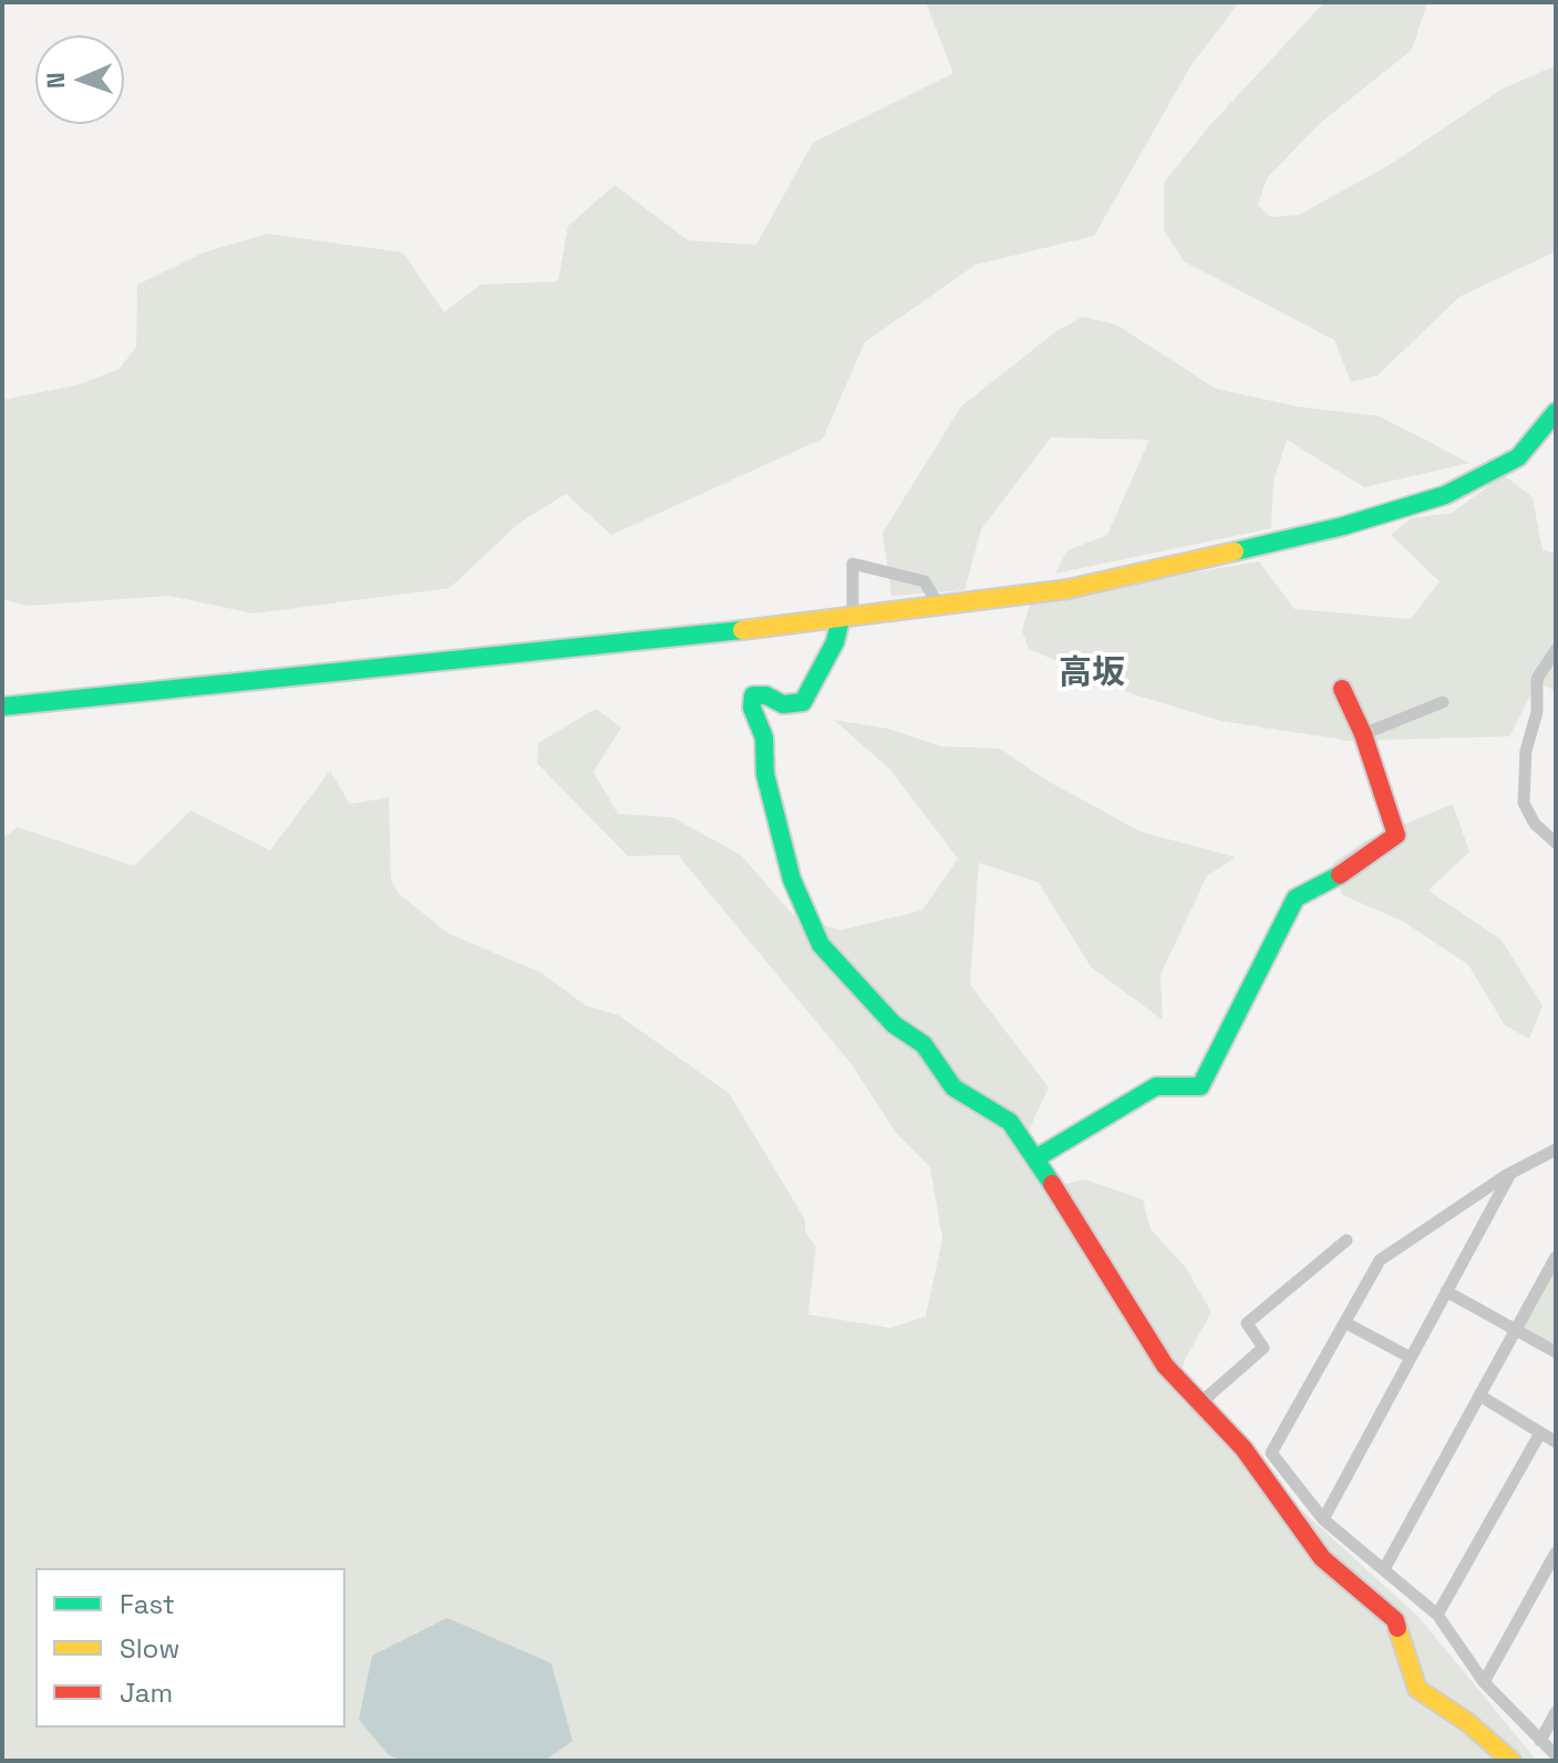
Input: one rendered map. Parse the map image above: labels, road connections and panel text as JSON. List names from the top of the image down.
{
  "districts": ["高坂"],
  "legend": ["Fast", "Slow", "Jam"],
  "north": "left"
}
